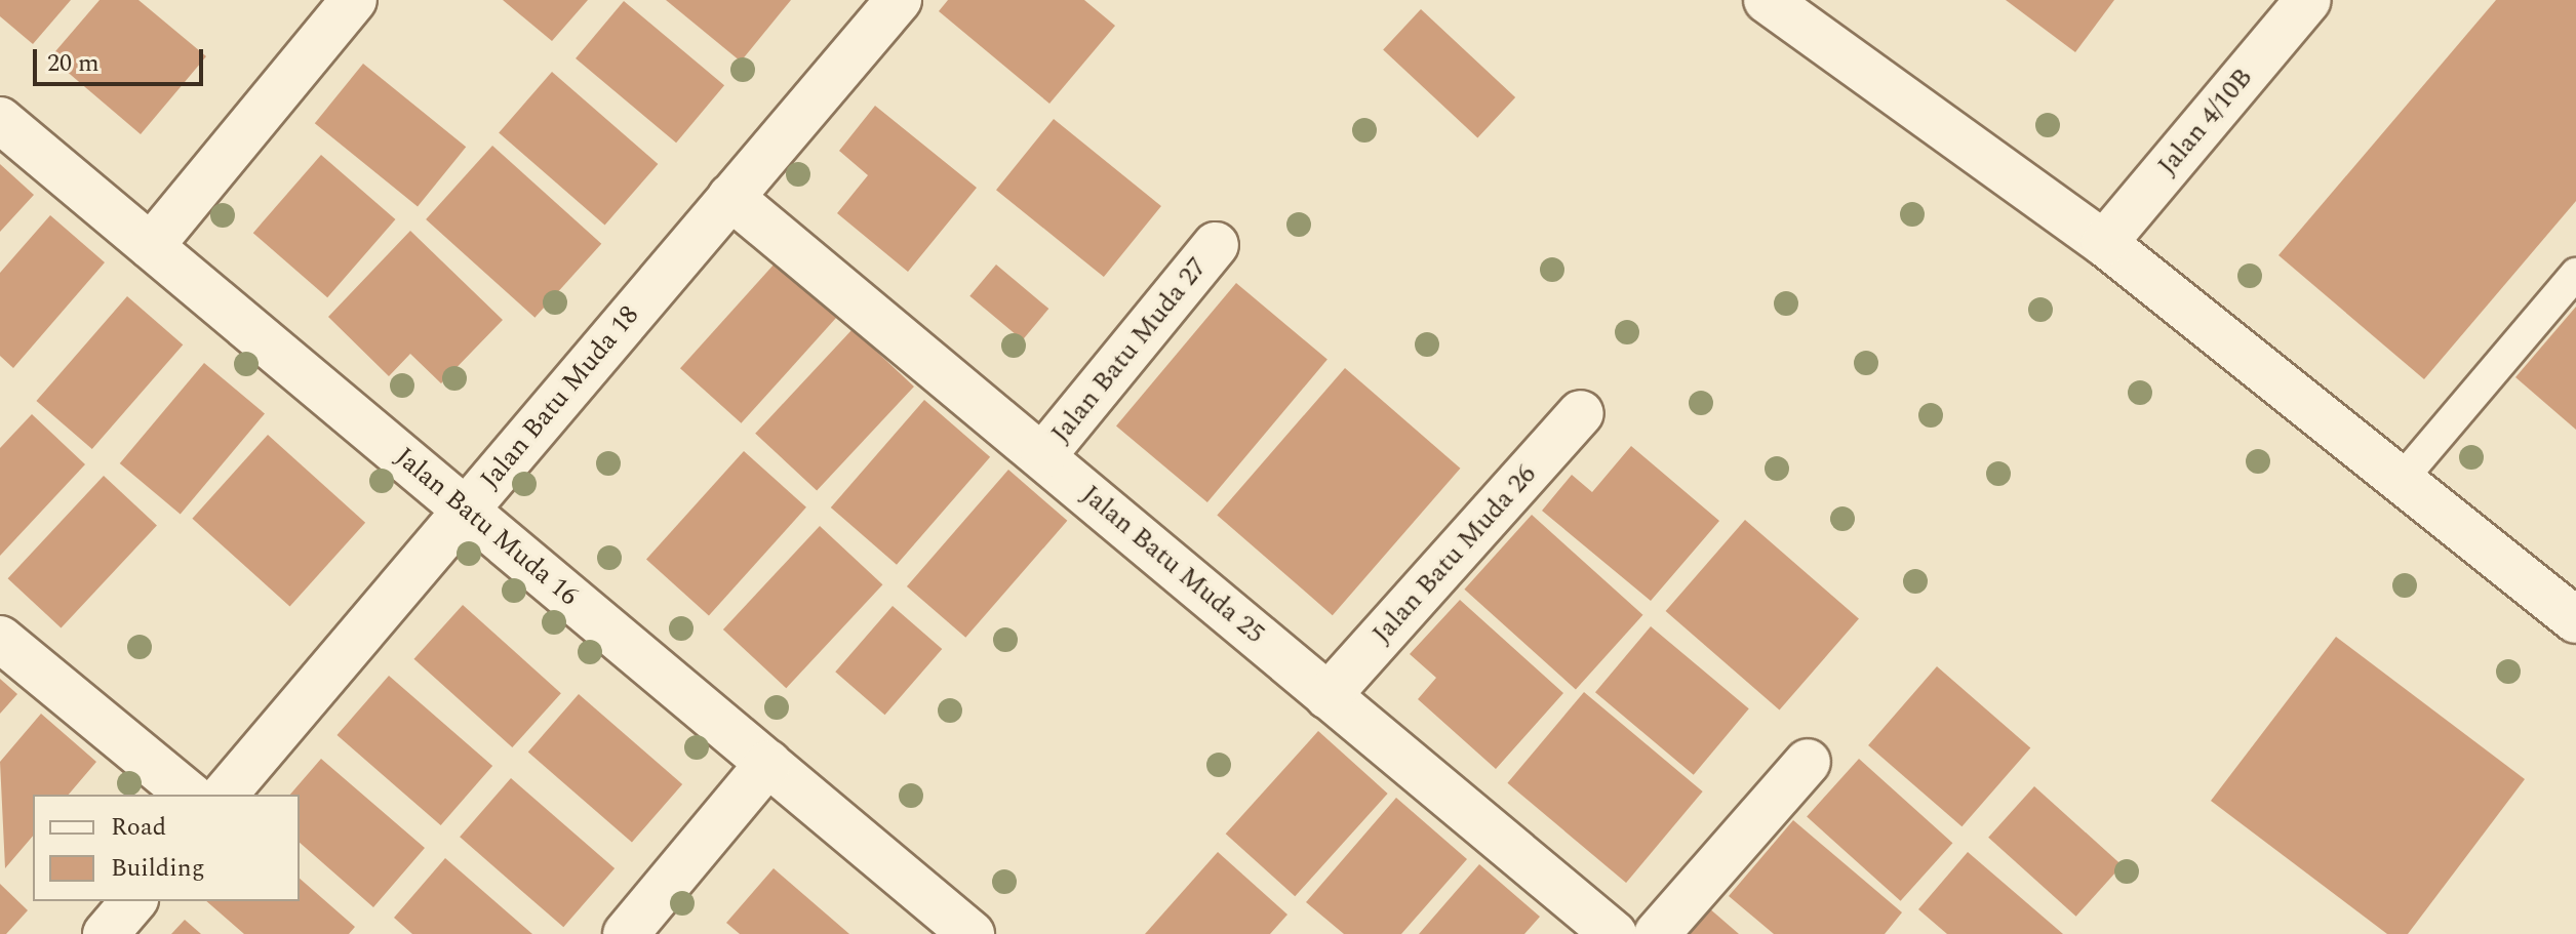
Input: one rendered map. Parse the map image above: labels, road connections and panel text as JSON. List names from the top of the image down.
{
  "streets": {
    "street": [
      "Jalan 4/10B",
      "Jalan Batu Muda 27",
      "Jalan Batu Muda 18",
      "Jalan Batu Muda 16",
      "Jalan Batu Muda 26",
      "Jalan Batu Muda 25"
    ]
  },
  "crossings": [
    ["Jalan Batu Muda 27", "Jalan Batu Muda 25"],
    ["Jalan Batu Muda 18", "Jalan Batu Muda 16"],
    ["Jalan Batu Muda 18", "Jalan Batu Muda 25"],
    ["Jalan Batu Muda 26", "Jalan Batu Muda 25"]
  ],
  "legend": ["Road", "Building"],
  "scale_bar": "20 m"
}
